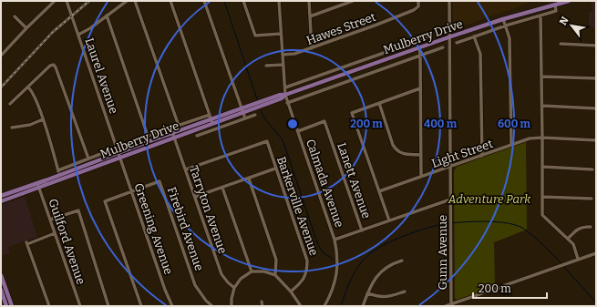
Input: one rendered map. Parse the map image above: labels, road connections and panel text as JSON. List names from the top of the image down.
{
  "streets": {
    "main road": ["Mulberry Drive"],
    "street": [
      "Hawes Street",
      "Laurel Avenue",
      "Light Street",
      "Lanett Avenue",
      "Calmada Avenue",
      "Barkerville Avenue",
      "Tarryton Avenue",
      "Greening Avenue",
      "Firebird Avenue",
      "Guilford Avenue",
      "Gunn Avenue"
    ]
  },
  "crossings": [
    ["Hawes Street", "Calmada Avenue"],
    ["Mulberry Drive", "Laurel Avenue"],
    ["Mulberry Drive", "Calmada Avenue"],
    ["Mulberry Drive", "Tarryton Avenue"],
    ["Mulberry Drive", "Greening Avenue"],
    ["Mulberry Drive", "Guilford Avenue"],
    ["Mulberry Drive", "Gunn Avenue"],
    ["Laurel Avenue", "Greening Avenue"],
    ["Light Street", "Gunn Avenue"],
    ["Lanett Avenue", "Calmada Avenue"],
    ["Barkerville Avenue", "Tarryton Avenue"],
    ["Greening Avenue", "Firebird Avenue"]
  ],
  "parks": ["Adventure Park"],
  "scale_bar": "200 m",
  "north": "top left",
  "rings": ["200 m", "400 m", "600 m"]
}
